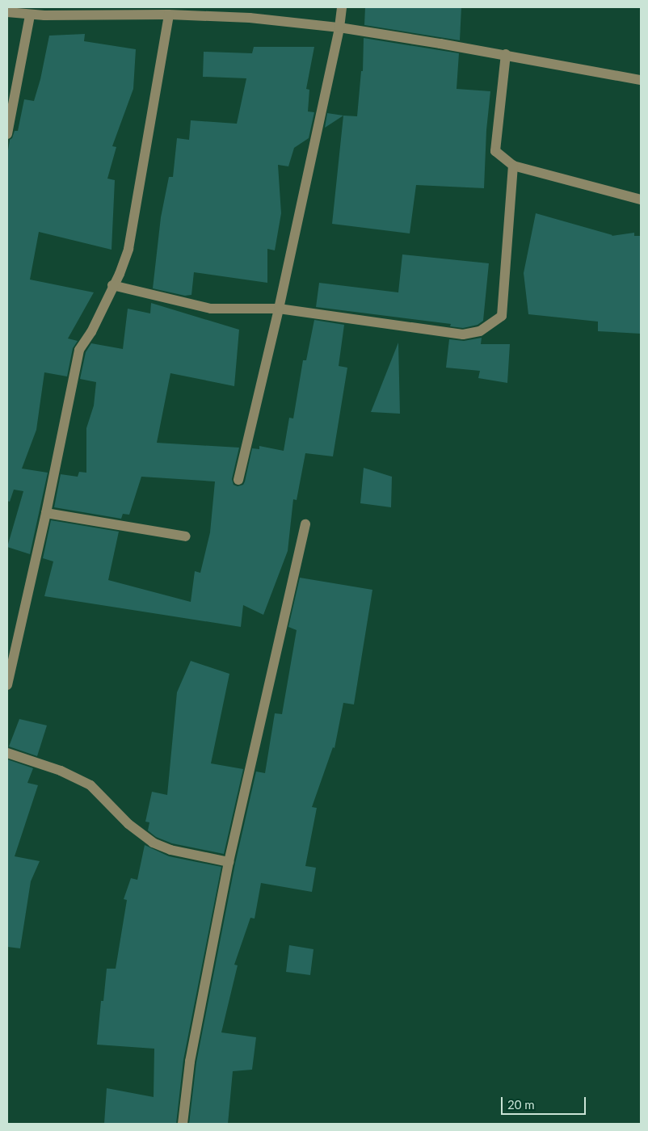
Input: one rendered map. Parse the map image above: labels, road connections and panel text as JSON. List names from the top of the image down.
{
  "scale_bar": "20 m"
}
